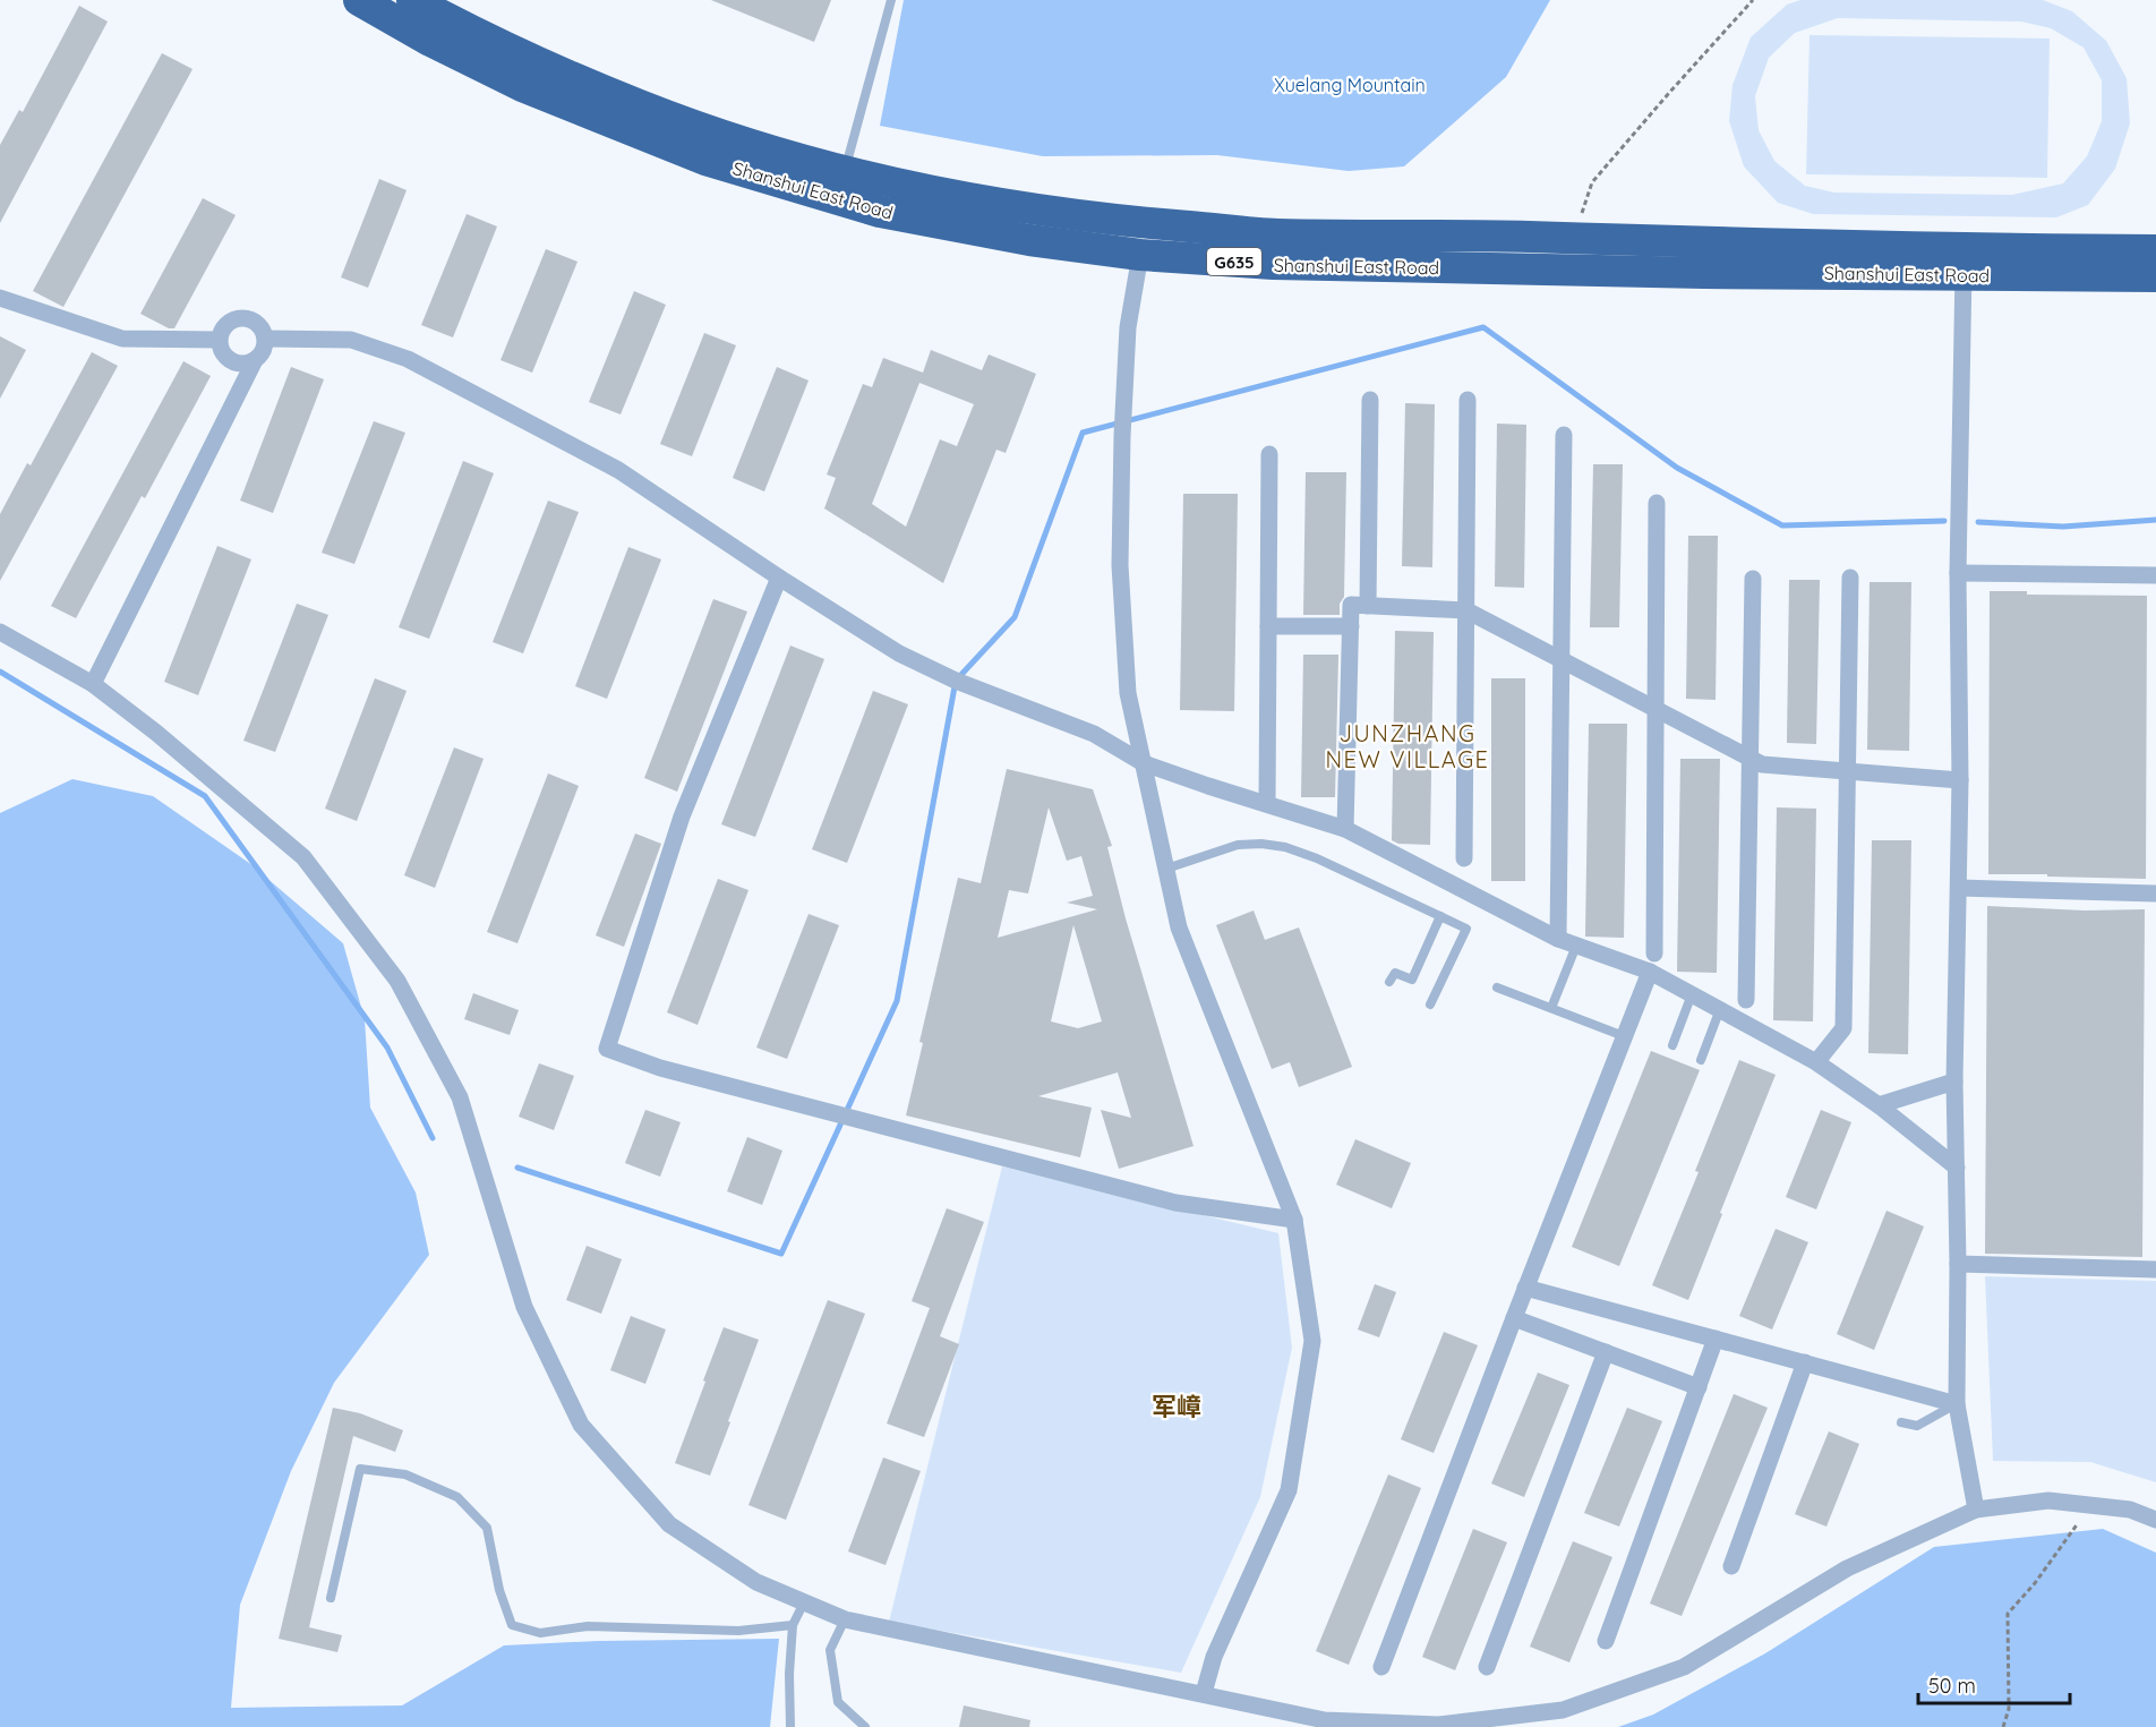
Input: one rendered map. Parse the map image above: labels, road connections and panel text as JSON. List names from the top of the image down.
{
  "streets": {
    "highway": ["Shanshui East Road", "G635"]
  },
  "districts": ["JUNZHANG NEW VILLAGE", "军嶂"],
  "parks": ["Xuelang Mountain"],
  "scale_bar": "50 m"
}
